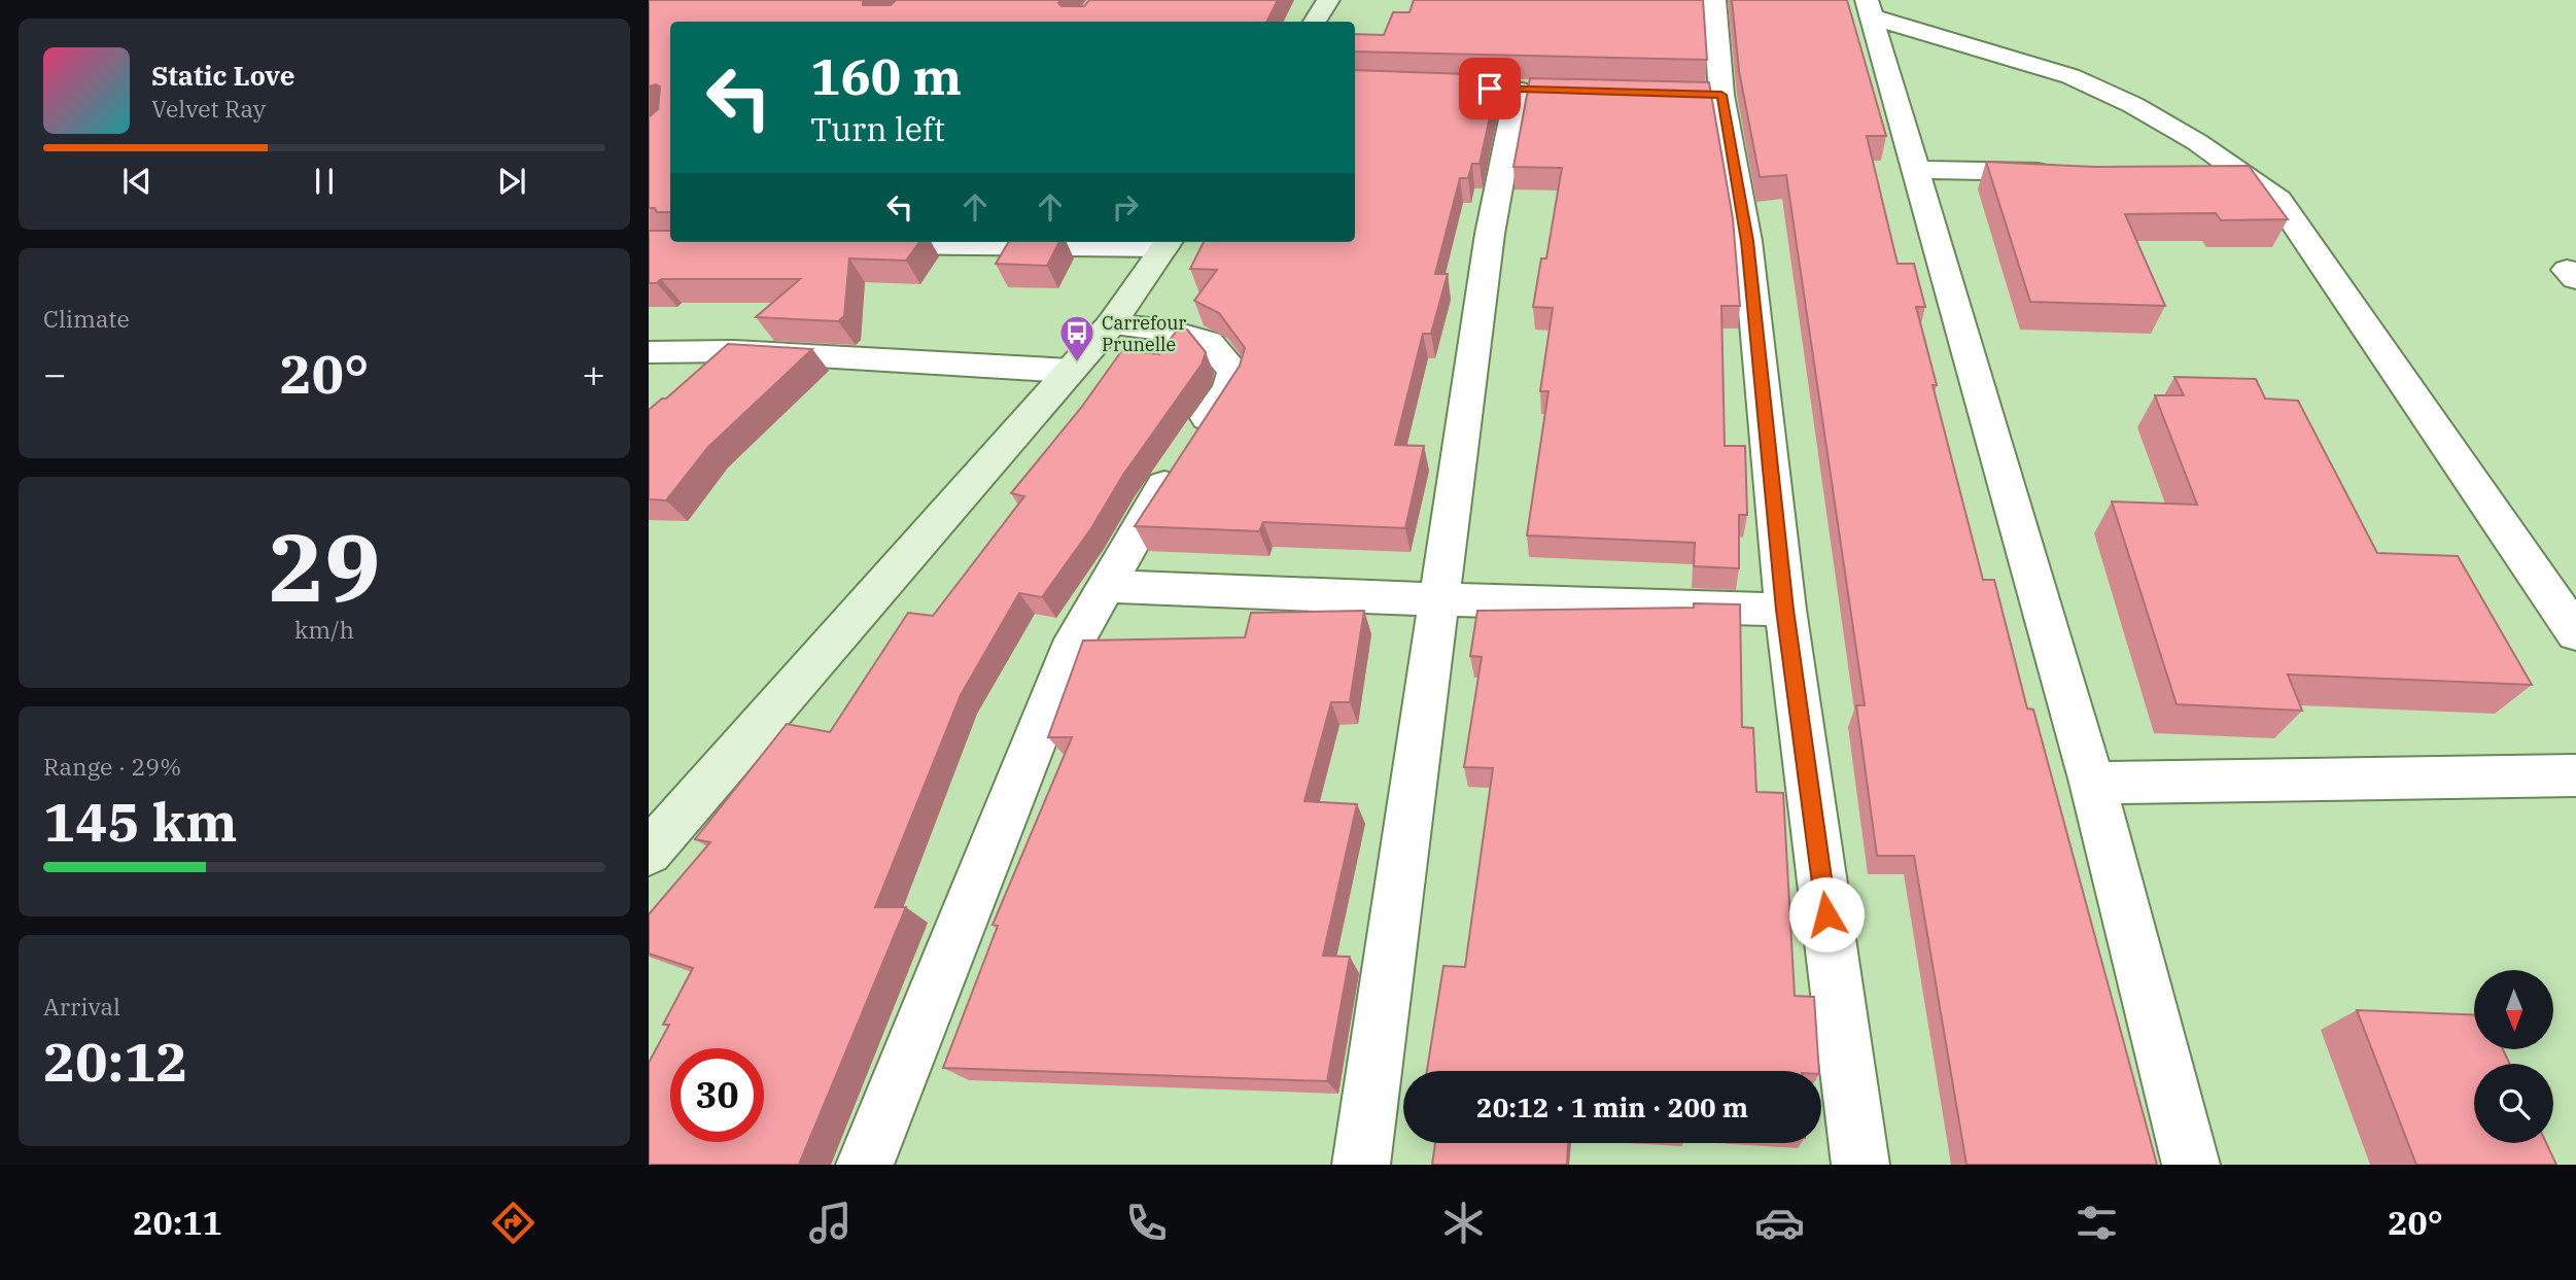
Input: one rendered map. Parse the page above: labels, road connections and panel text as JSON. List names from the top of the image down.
{
  "places": {
    "bus stop": ["Carrefour Prunelle"]
  },
  "north": "bottom",
  "page": {
    "turn": ["160 m", "Turn left"],
    "song": ["Static Love", "Velvet Ray"],
    "tile": [
      "Climate",
      ["29", "km/h"],
      ["Range · 29%", "145 km"],
      ["Arrival", "20:12"]
    ],
    "heat": ["−", "20°", "+"],
    "limit": "30",
    "trip": "20:12 · 1 min · 200 m",
    "tabs": ["20:11", "20°"]
  }
}
